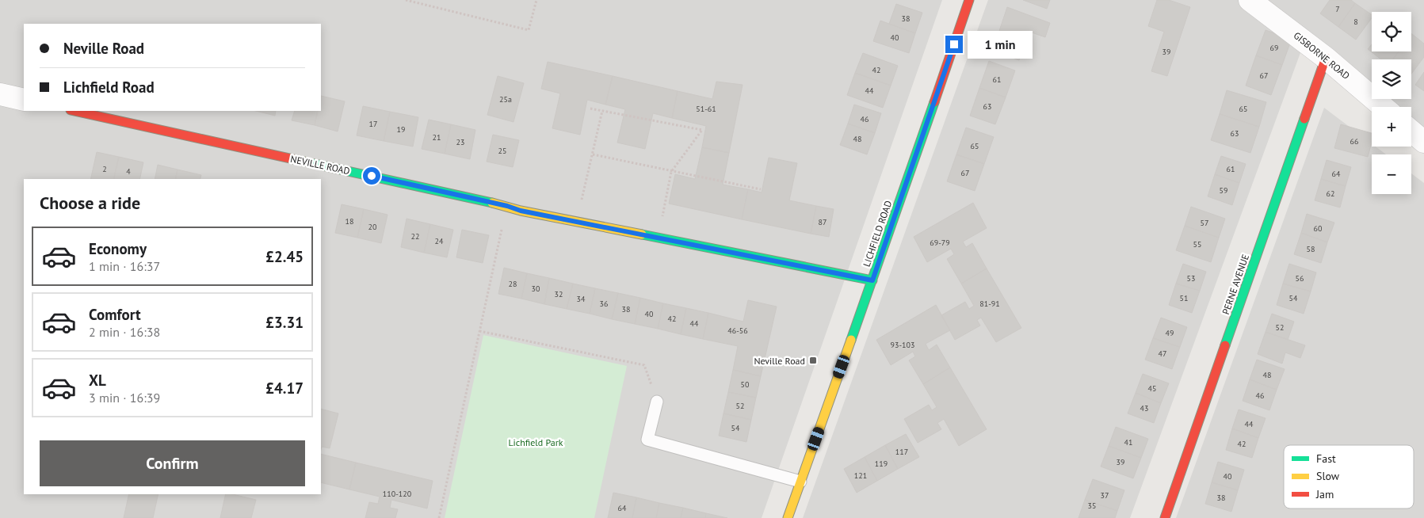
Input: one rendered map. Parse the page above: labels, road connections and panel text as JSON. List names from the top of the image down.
{
  "streets": {
    "street": [
      "GISBORNE ROAD",
      "NEVILLE ROAD",
      "LICHFIELD ROAD",
      "PERNE AVENUE"
    ]
  },
  "crossings": [
    ["GISBORNE ROAD", "PERNE AVENUE"],
    ["NEVILLE ROAD", "LICHFIELD ROAD"]
  ],
  "parks": ["Lichfield Park"],
  "places": {
    "transit": ["Neville Road"]
  },
  "house_numbers": [
    "7",
    "38",
    "8",
    "40",
    "69",
    "39",
    "42",
    "67",
    "61",
    "44",
    "25a",
    "63",
    "51-61",
    "65",
    "46",
    "17",
    "19",
    "63",
    "21",
    "48",
    "66",
    "23",
    "65",
    "25",
    "2",
    "61",
    "4",
    "67",
    "64",
    "59",
    "62",
    "18",
    "87",
    "57",
    "20",
    "60",
    "22",
    "24",
    "69-79",
    "55",
    "58",
    "53",
    "56",
    "28",
    "30",
    "32",
    "51",
    "54",
    "34",
    "36",
    "81-91",
    "38",
    "40",
    "42",
    "44",
    "52",
    "46-56",
    "49",
    "93-103",
    "47",
    "48",
    "50",
    "45",
    "46",
    "52",
    "43",
    "44",
    "54",
    "41",
    "42",
    "117",
    "39",
    "119",
    "121",
    "40",
    "110-120",
    "37",
    "38",
    "35",
    "64"
  ],
  "legend": ["Fast", "Slow", "Jam"],
  "page": {
    "map_buttons": ["+", "−"],
    "banner": ["Neville Road", "Lichfield Road"],
    "bubble": "1 min",
    "heading": "Choose a ride",
    "list": [
      {
        "name": "Economy",
        "note": "1 min · 16:37",
        "value": "£2.45"
      },
      {
        "name": "Comfort",
        "note": "2 min · 16:38",
        "value": "£3.31"
      },
      {
        "name": "XL",
        "note": "3 min · 16:39",
        "value": "£4.17"
      }
    ],
    "buttons": "Confirm"
  }
}
